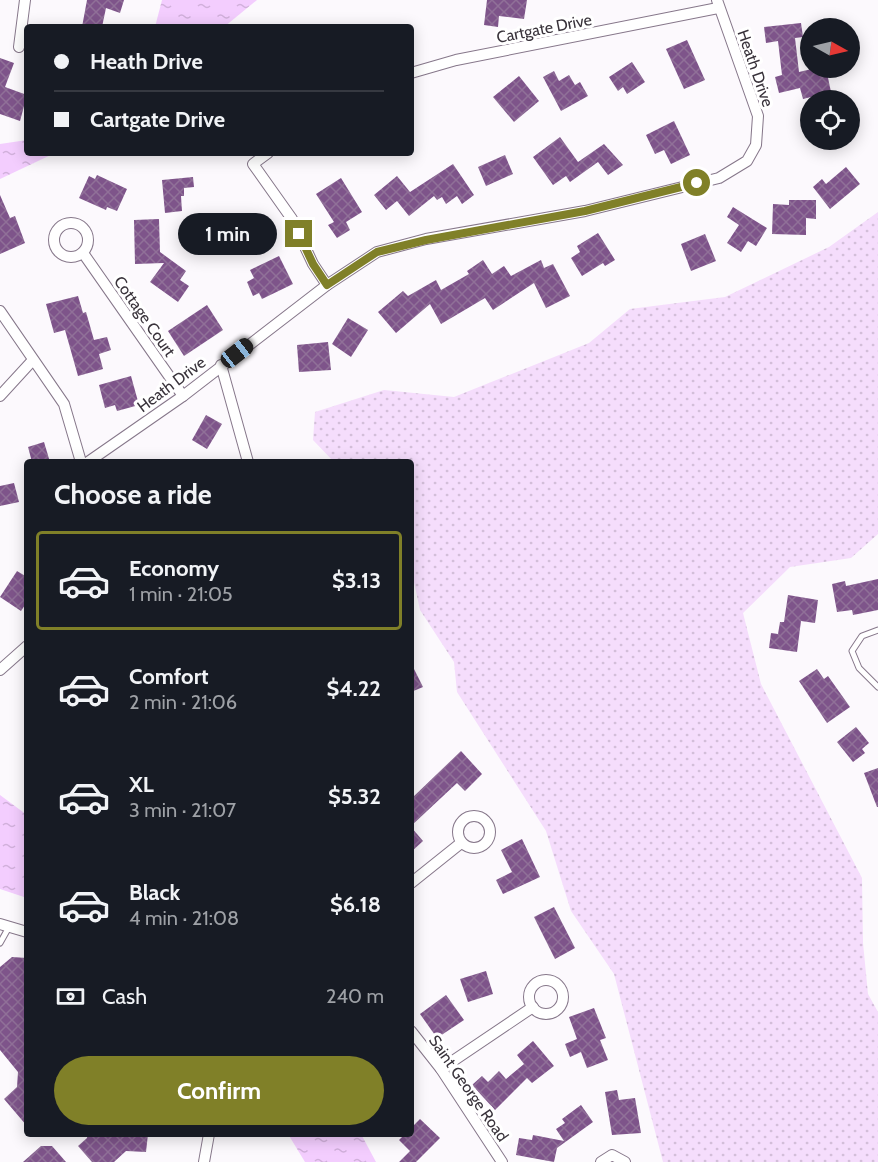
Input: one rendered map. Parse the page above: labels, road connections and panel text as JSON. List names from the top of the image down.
{
  "streets": {
    "street": [
      "Cartgate Drive",
      "Heath Drive",
      "Cottage Court",
      "Saint George Road"
    ]
  },
  "crossings": [
    ["Cartgate Drive", "Heath Drive"],
    ["Heath Drive", "Cottage Court"]
  ],
  "north": "right",
  "page": {
    "banner": ["Heath Drive", "Cartgate Drive"],
    "bubble": "1 min",
    "heading": "Choose a ride",
    "list": [
      {
        "name": "Economy",
        "note": "1 min · 21:05",
        "value": "$3.13"
      },
      {
        "name": "Comfort",
        "note": "2 min · 21:06",
        "value": "$4.22"
      },
      {
        "name": "XL",
        "note": "3 min · 21:07",
        "value": "$5.32"
      },
      {
        "name": "Black",
        "note": "4 min · 21:08",
        "value": "$6.18"
      }
    ],
    "pay": ["Cash", "240 m"],
    "buttons": "Confirm"
  }
}
